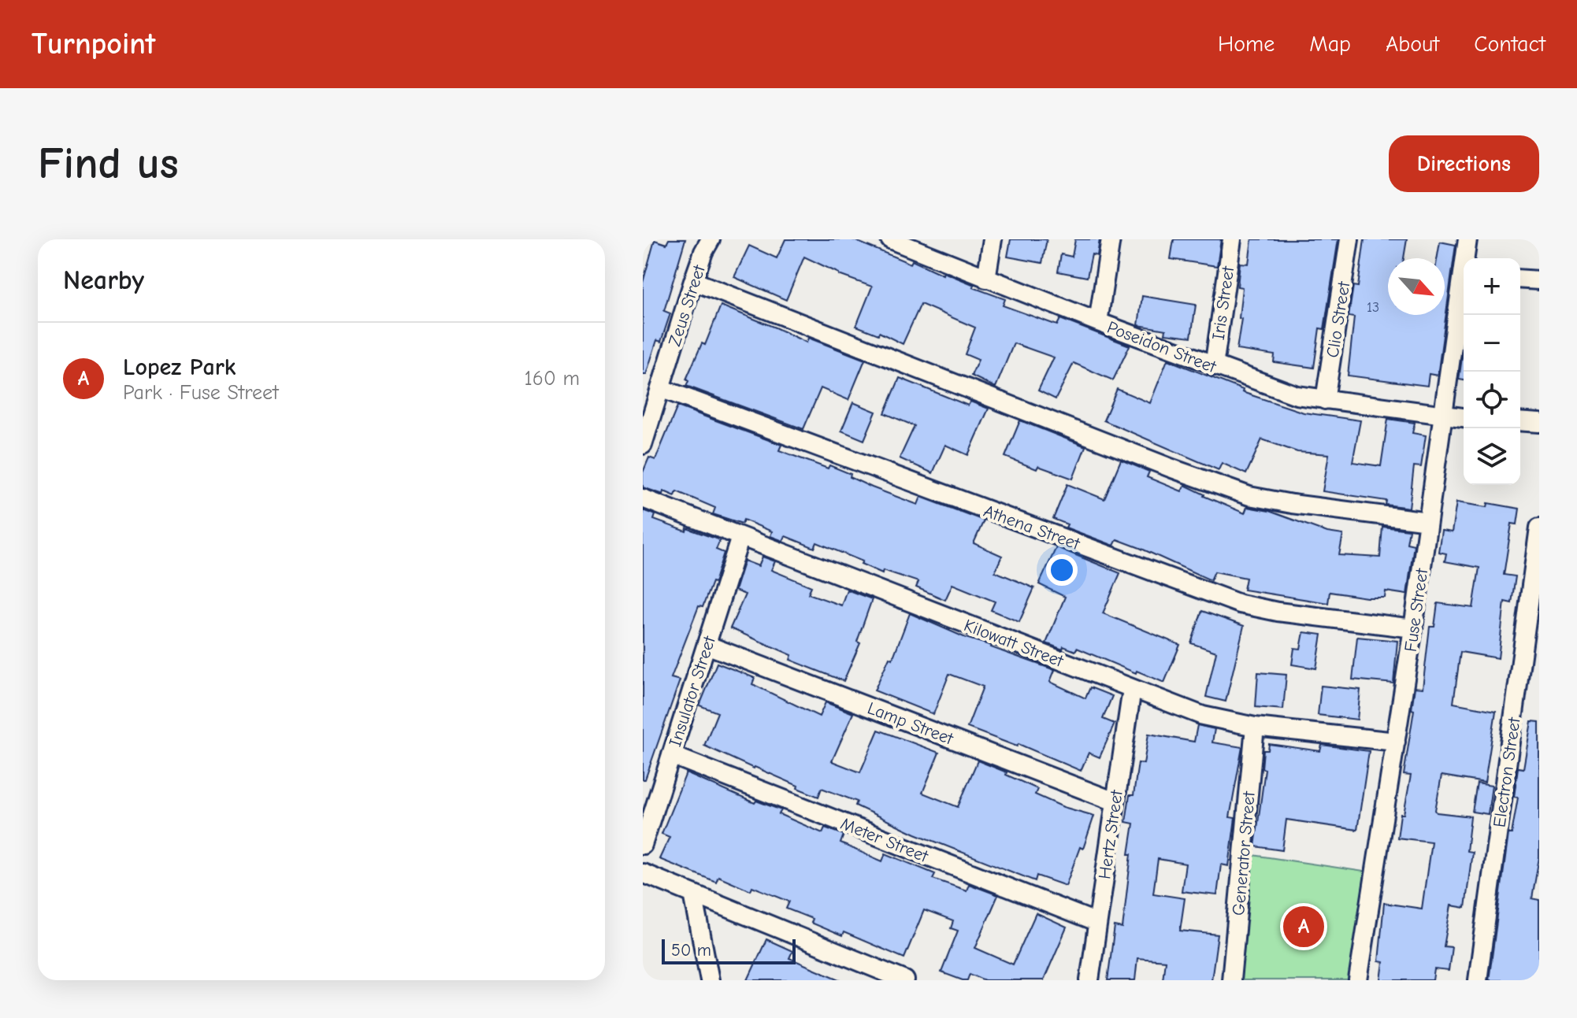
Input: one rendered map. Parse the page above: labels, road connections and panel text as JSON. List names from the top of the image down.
{
  "streets": {
    "street": [
      "Iris Street",
      "Zeus Street",
      "Clio Street",
      "Poseidon Street",
      "Athena Street",
      "Fuse Street",
      "Kilowatt Street",
      "Insulator Street",
      "Lamp Street",
      "Electron Street",
      "Hertz Street",
      "Meter Street",
      "Generator Street"
    ]
  },
  "crossings": [
    ["Iris Street", "Poseidon Street"],
    ["Zeus Street", "Athena Street"],
    ["Clio Street", "Poseidon Street"],
    ["Poseidon Street", "Fuse Street"],
    ["Athena Street", "Fuse Street"],
    ["Fuse Street", "Kilowatt Street"],
    ["Kilowatt Street", "Insulator Street"],
    ["Kilowatt Street", "Hertz Street"],
    ["Kilowatt Street", "Generator Street"],
    ["Insulator Street", "Lamp Street"],
    ["Insulator Street", "Meter Street"],
    ["Lamp Street", "Hertz Street"],
    ["Hertz Street", "Meter Street"]
  ],
  "house_numbers": ["13"],
  "scale_bar": "50 m",
  "north": "bottom right",
  "page": {
    "header": "Turnpoint",
    "nav": [
      "Home",
      "Map",
      "About",
      "Contact"
    ],
    "buttons": "Directions",
    "title": "Find us",
    "heading": "Nearby",
    "map_buttons": ["+", "−"],
    "list": [
      {
        "mark": "A",
        "name": "Lopez Park",
        "note": "Park · Fuse Street",
        "value": "160 m"
      }
    ],
    "pins": "A",
    "scale": "50 m"
  }
}
